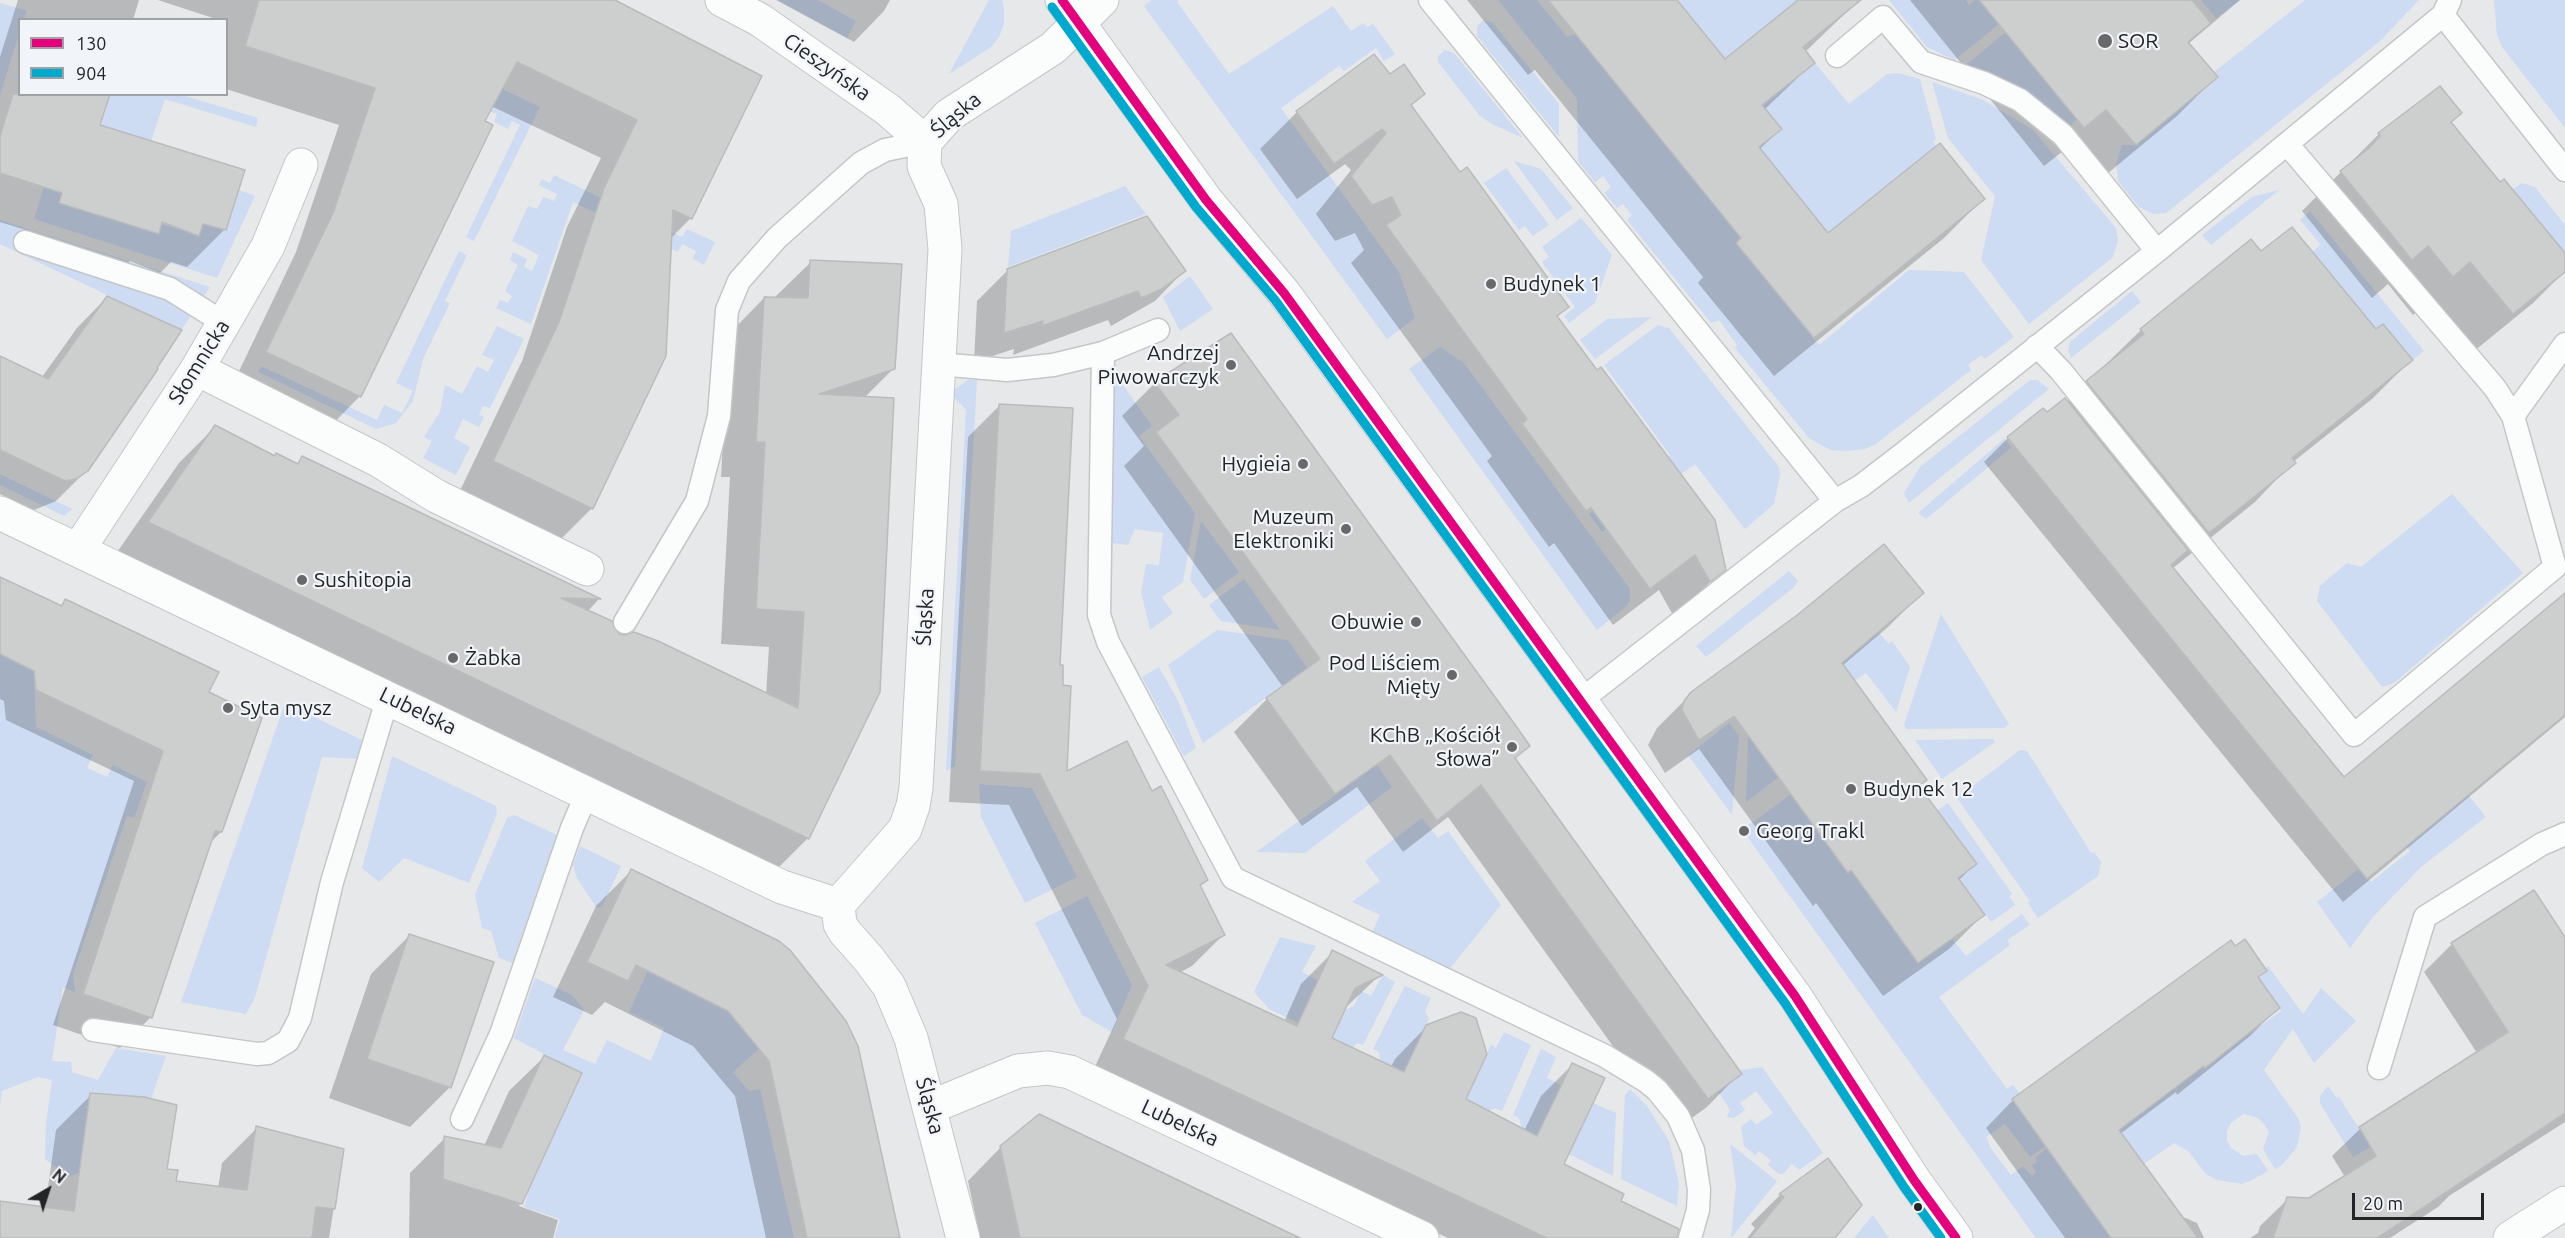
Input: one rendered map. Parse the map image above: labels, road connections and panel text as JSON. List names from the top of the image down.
{
  "streets": {
    "street": [
      "Cieszyńska",
      "Śląska",
      "Słomnicka",
      "Lubelska"
    ]
  },
  "crossings": [
    ["Cieszyńska", "Śląska"],
    ["Śląska", "Lubelska"],
    ["Słomnicka", "Lubelska"]
  ],
  "places": [
    "SOR",
    "Budynek 1",
    "Andrzej Piwowarczyk",
    "Hygieia",
    "Muzeum Elektroniki",
    "Sushitopia",
    "Obuwie",
    "Żabka",
    "Pod Liściem Mięty",
    "Syta mysz",
    "KChB „Kościół Słowa”",
    "Budynek 12",
    "Georg Trakl"
  ],
  "lines": ["transit line 130", "transit line 904"],
  "legend": ["130", "904"],
  "scale_bar": "20 m",
  "north": "top right"
}
